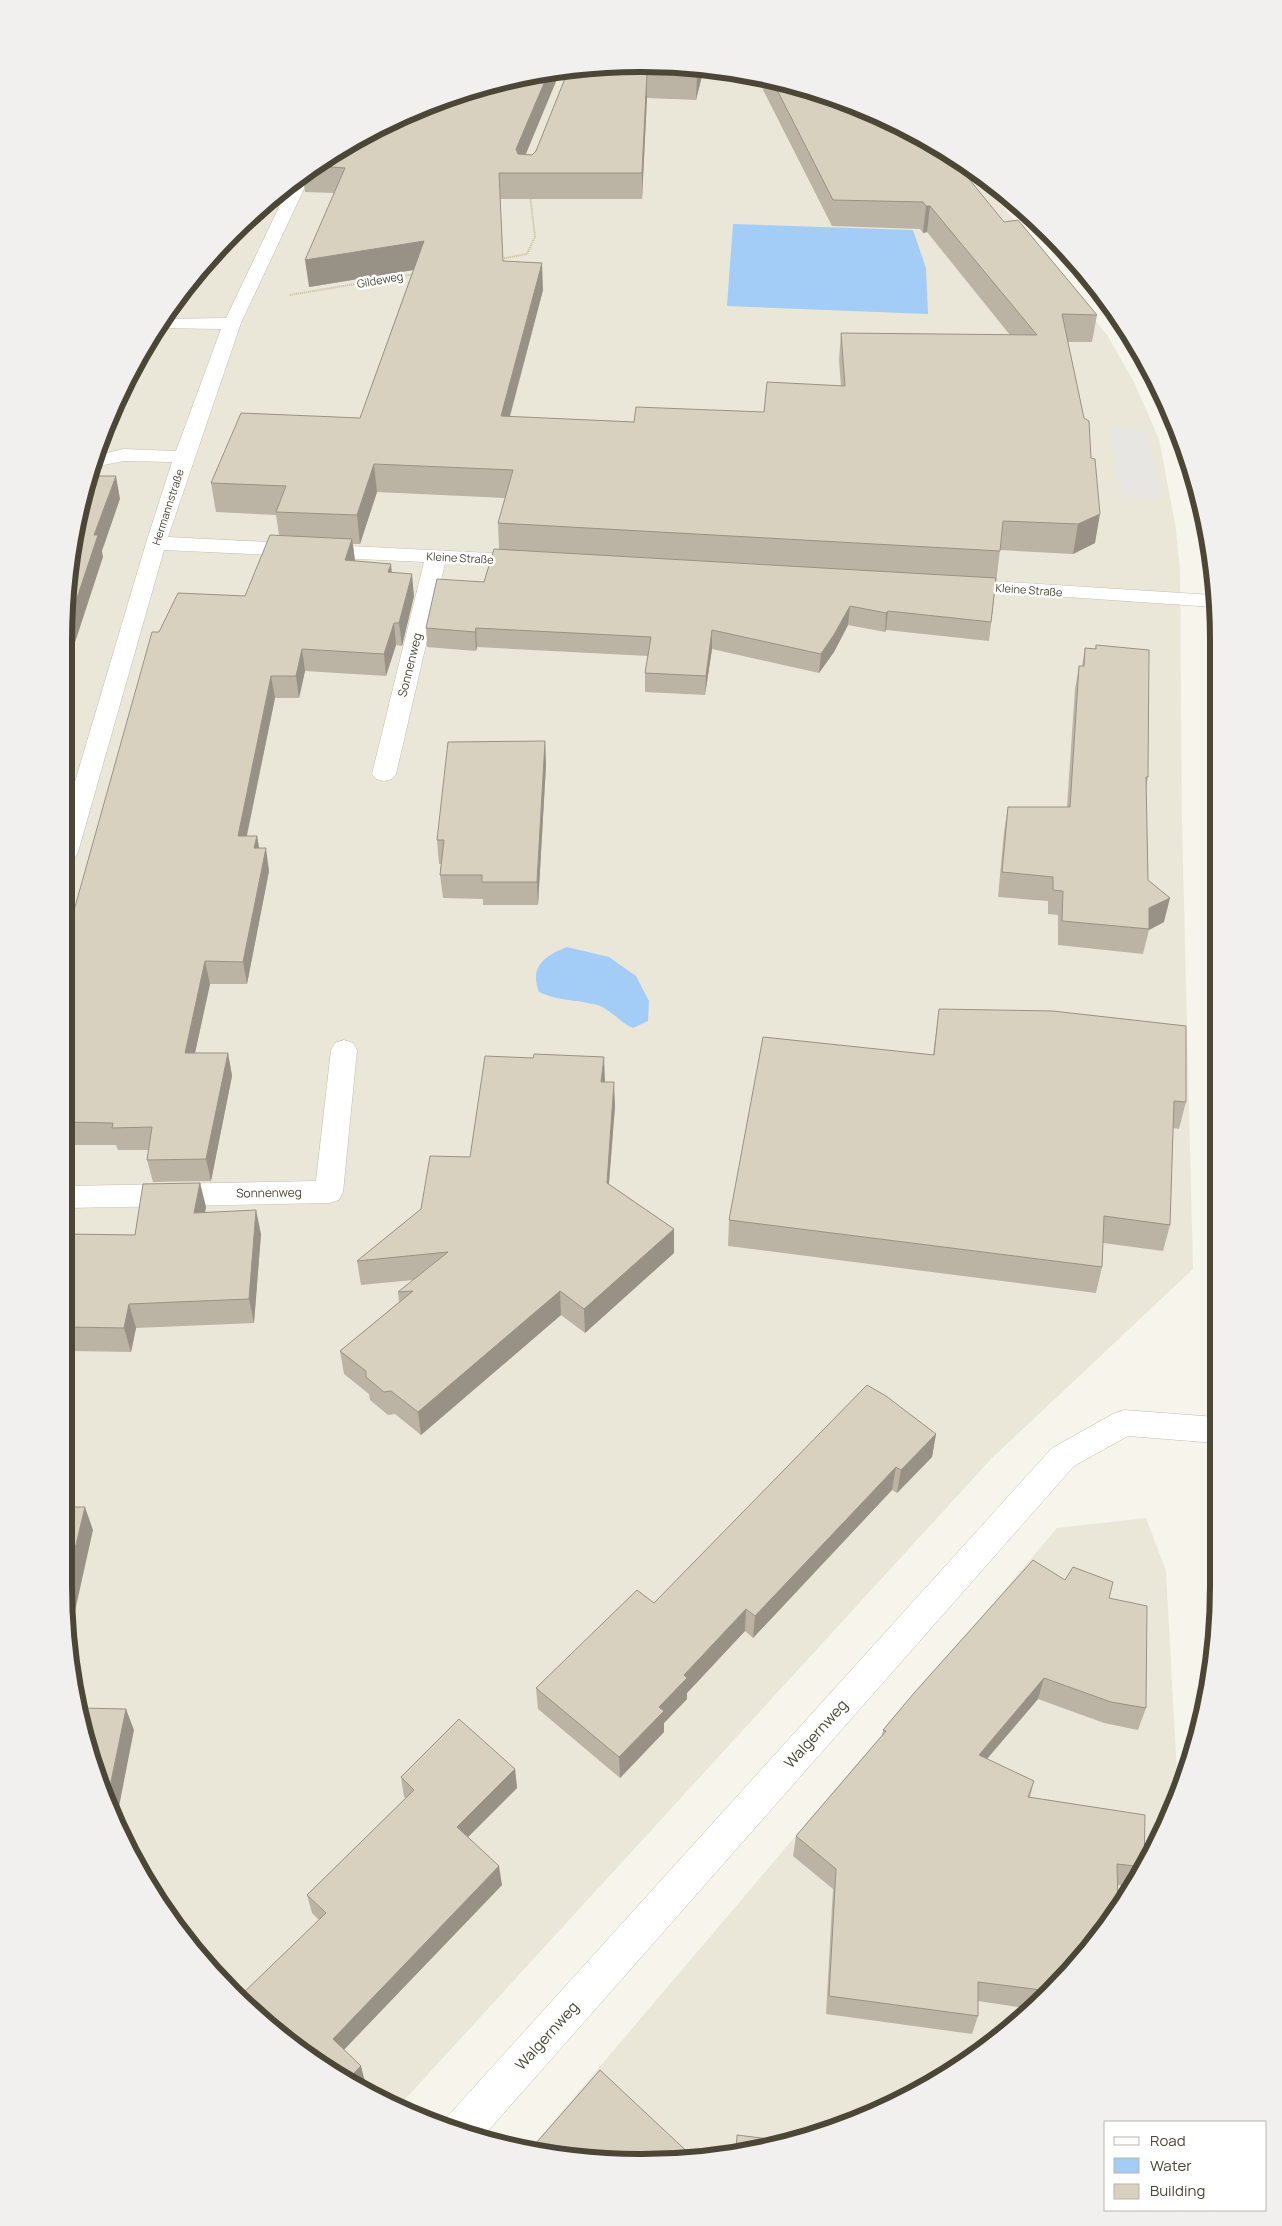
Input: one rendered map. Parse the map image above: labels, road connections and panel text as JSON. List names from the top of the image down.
{
  "streets": {
    "street": [
      "Hermannstraße",
      "Kleine Straße",
      "Sonnenweg",
      "Walgernweg"
    ],
    "path": ["Gildeweg"]
  },
  "crossings": [
    ["Gildeweg", "Hermannstraße"],
    ["Hermannstraße", "Kleine Straße"],
    ["Kleine Straße", "Sonnenweg"]
  ],
  "legend": ["Road", "Water", "Building"]
}
